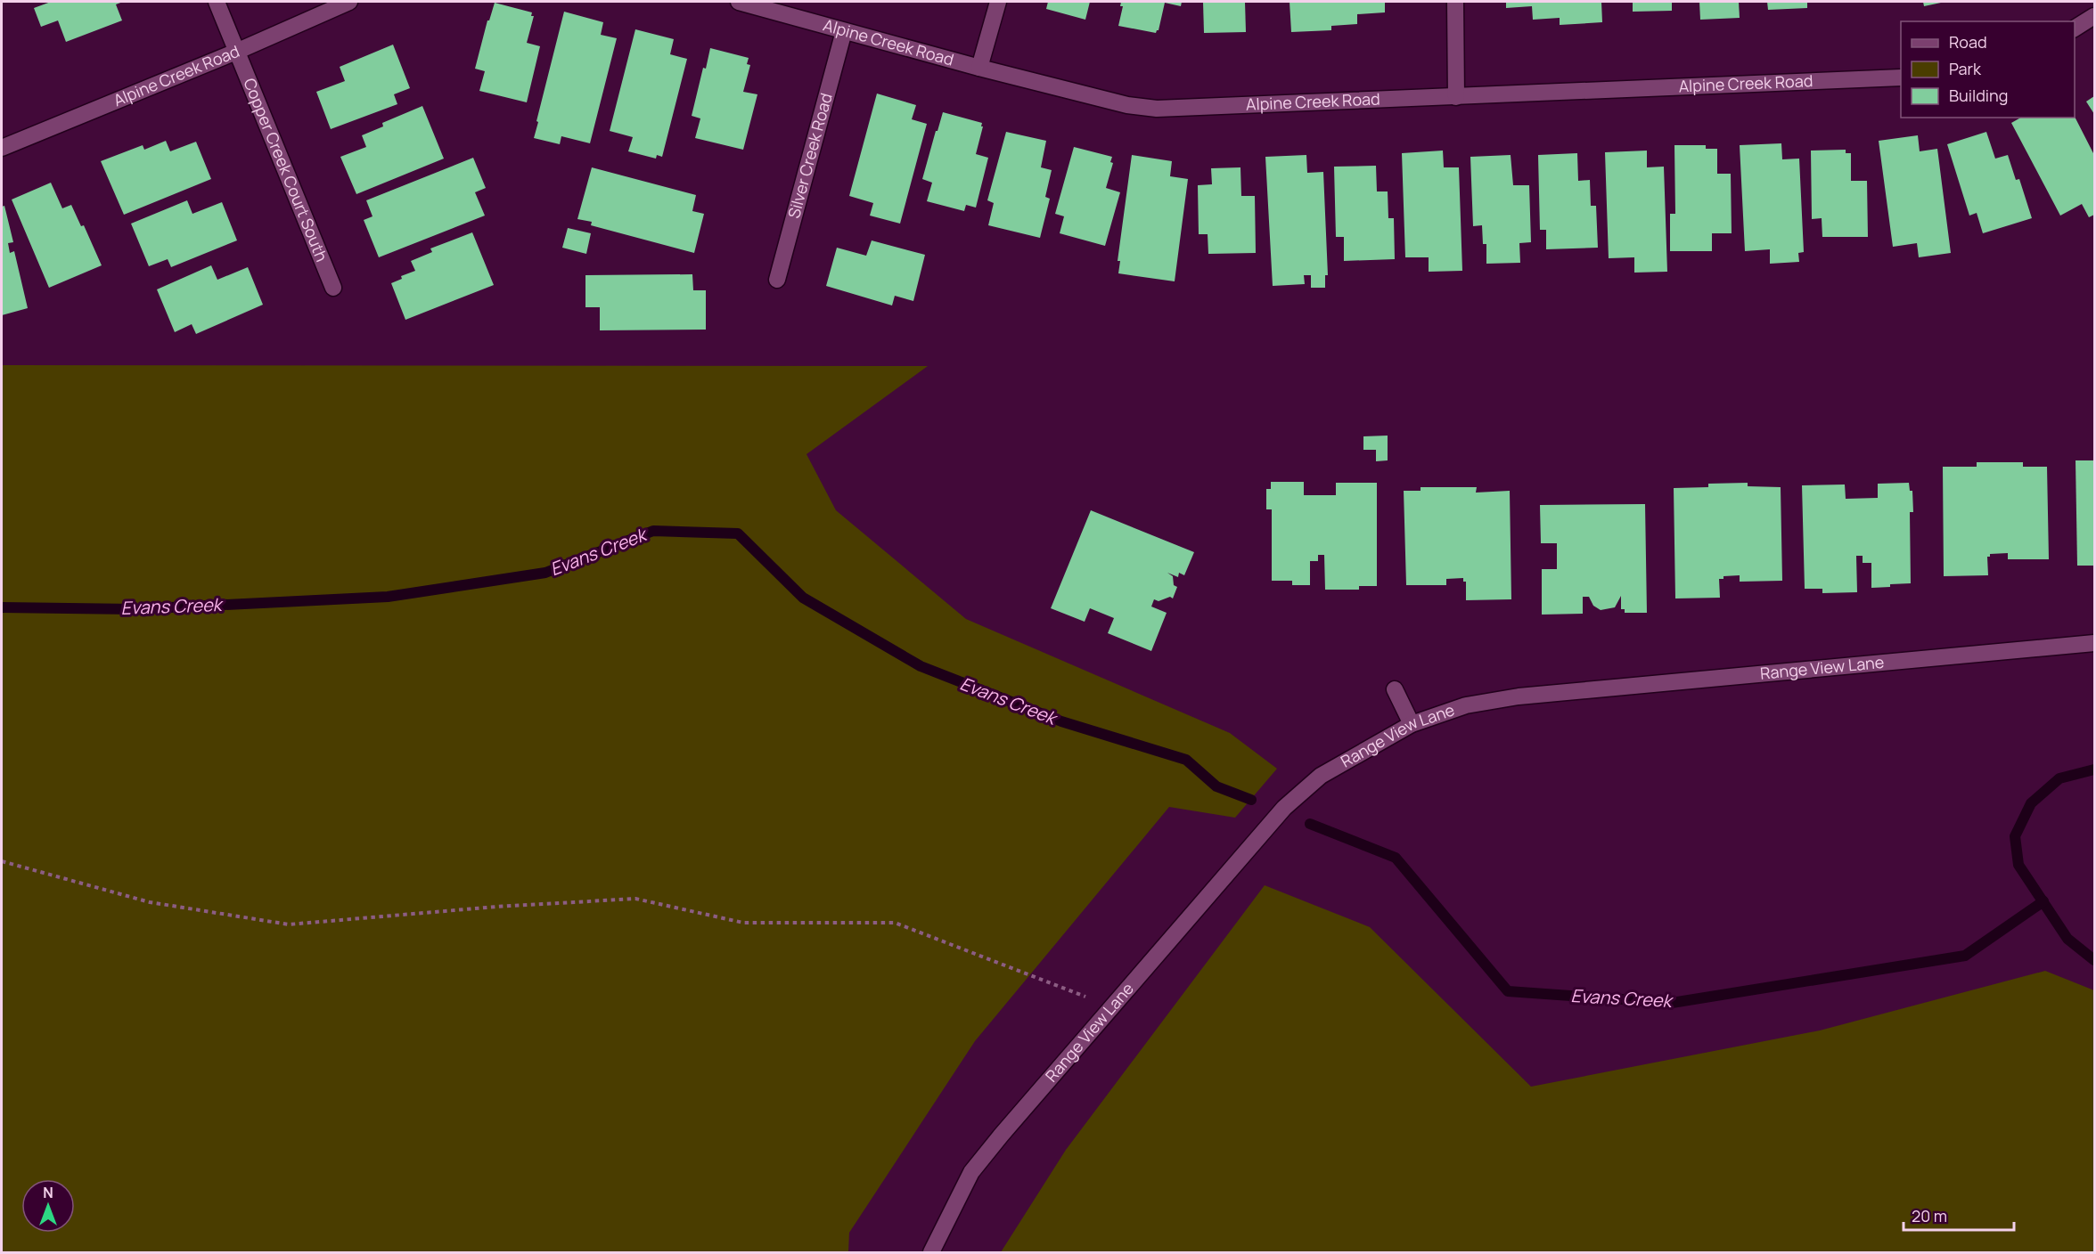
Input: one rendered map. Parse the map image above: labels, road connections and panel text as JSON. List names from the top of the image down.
{
  "streets": {
    "street": [
      "Alpine Creek Road",
      "Silver Creek Road",
      "Copper Creek Court South",
      "Range View Lane"
    ]
  },
  "crossings": [
    ["Alpine Creek Road", "Silver Creek Road"],
    ["Alpine Creek Road", "Copper Creek Court South"]
  ],
  "water": ["Evans Creek"],
  "legend": ["Road", "Park", "Building"],
  "scale_bar": "20 m",
  "north": "top"
}
